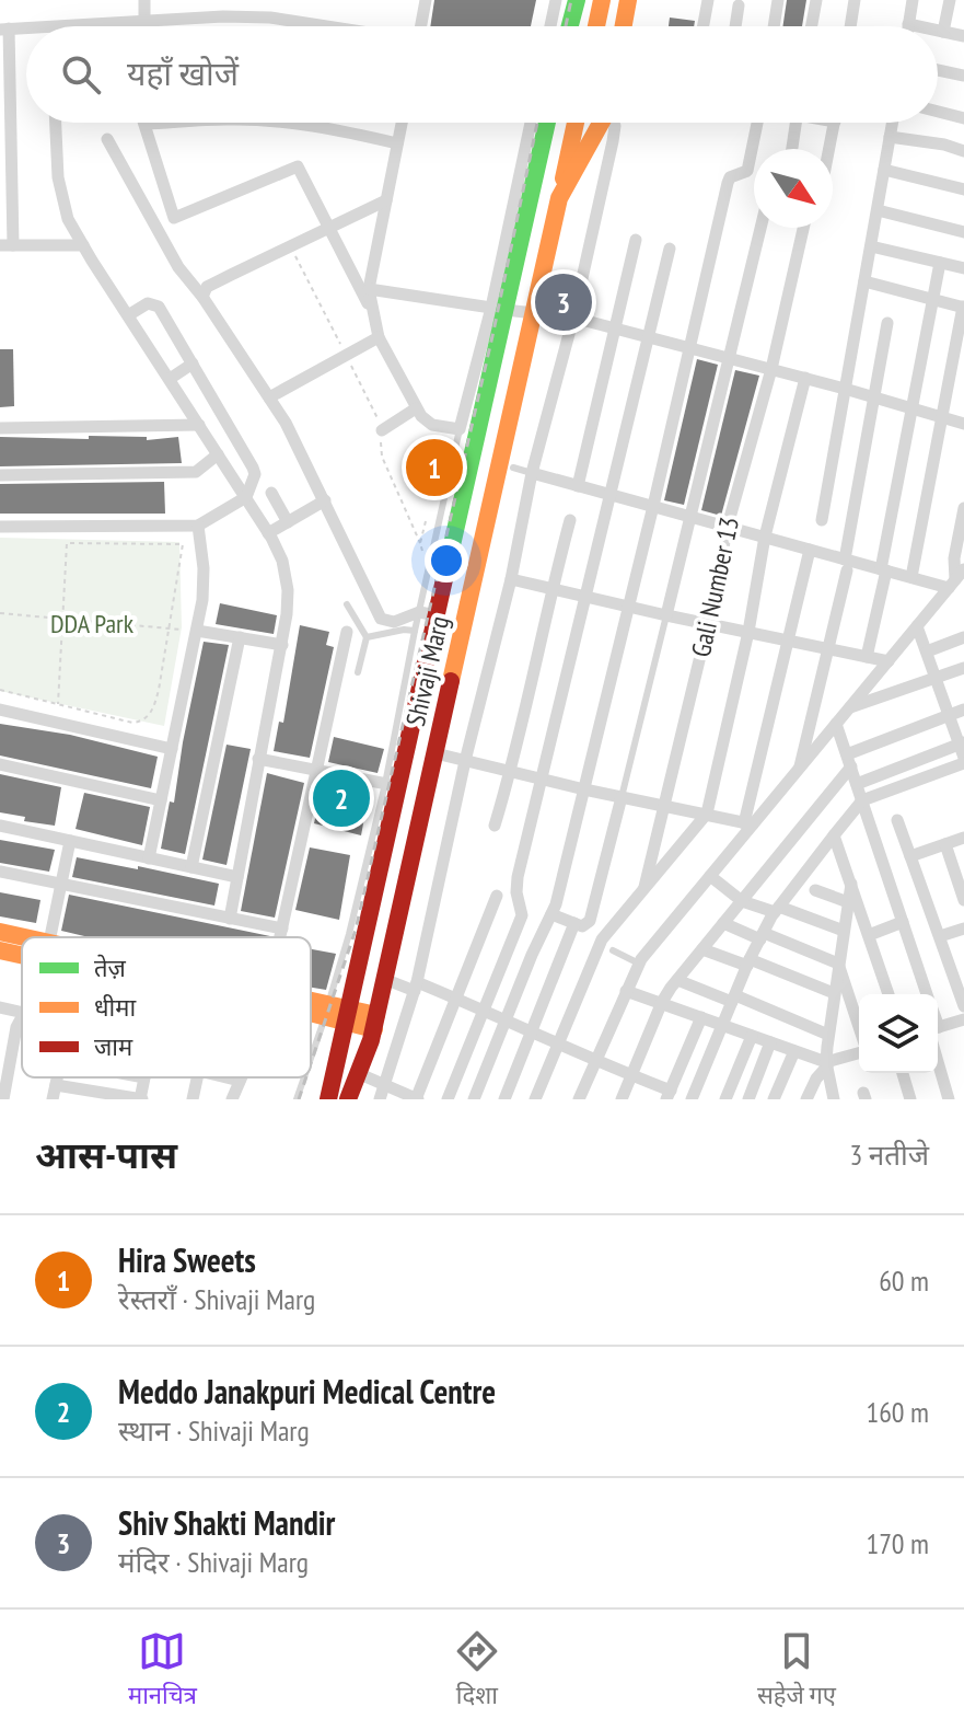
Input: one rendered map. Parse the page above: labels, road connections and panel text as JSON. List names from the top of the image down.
{
  "streets": {
    "main road": ["Shivaji Marg"],
    "street": ["Gali Number 13"]
  },
  "parks": ["DDA Park"],
  "legend": ["तेज़", "धीमा", "जाम"],
  "north": "bottom right",
  "page": {
    "search": "यहाँ खोजें",
    "pins": ["3", "1", "2"],
    "heading": ["आस-पास", "3 नतीजे"],
    "list": [
      {
        "mark": "1",
        "name": "Hira Sweets",
        "note": "रेस्तराँ · Shivaji Marg",
        "value": "60 m"
      },
      {
        "mark": "2",
        "name": "Meddo Janakpuri Medical Centre",
        "note": "स्थान · Shivaji Marg",
        "value": "160 m"
      },
      {
        "mark": "3",
        "name": "Shiv Shakti Mandir",
        "note": "मंदिर · Shivaji Marg",
        "value": "170 m"
      }
    ],
    "nav": ["मानचित्र", "दिशा", "सहेजे गए"]
  }
}
